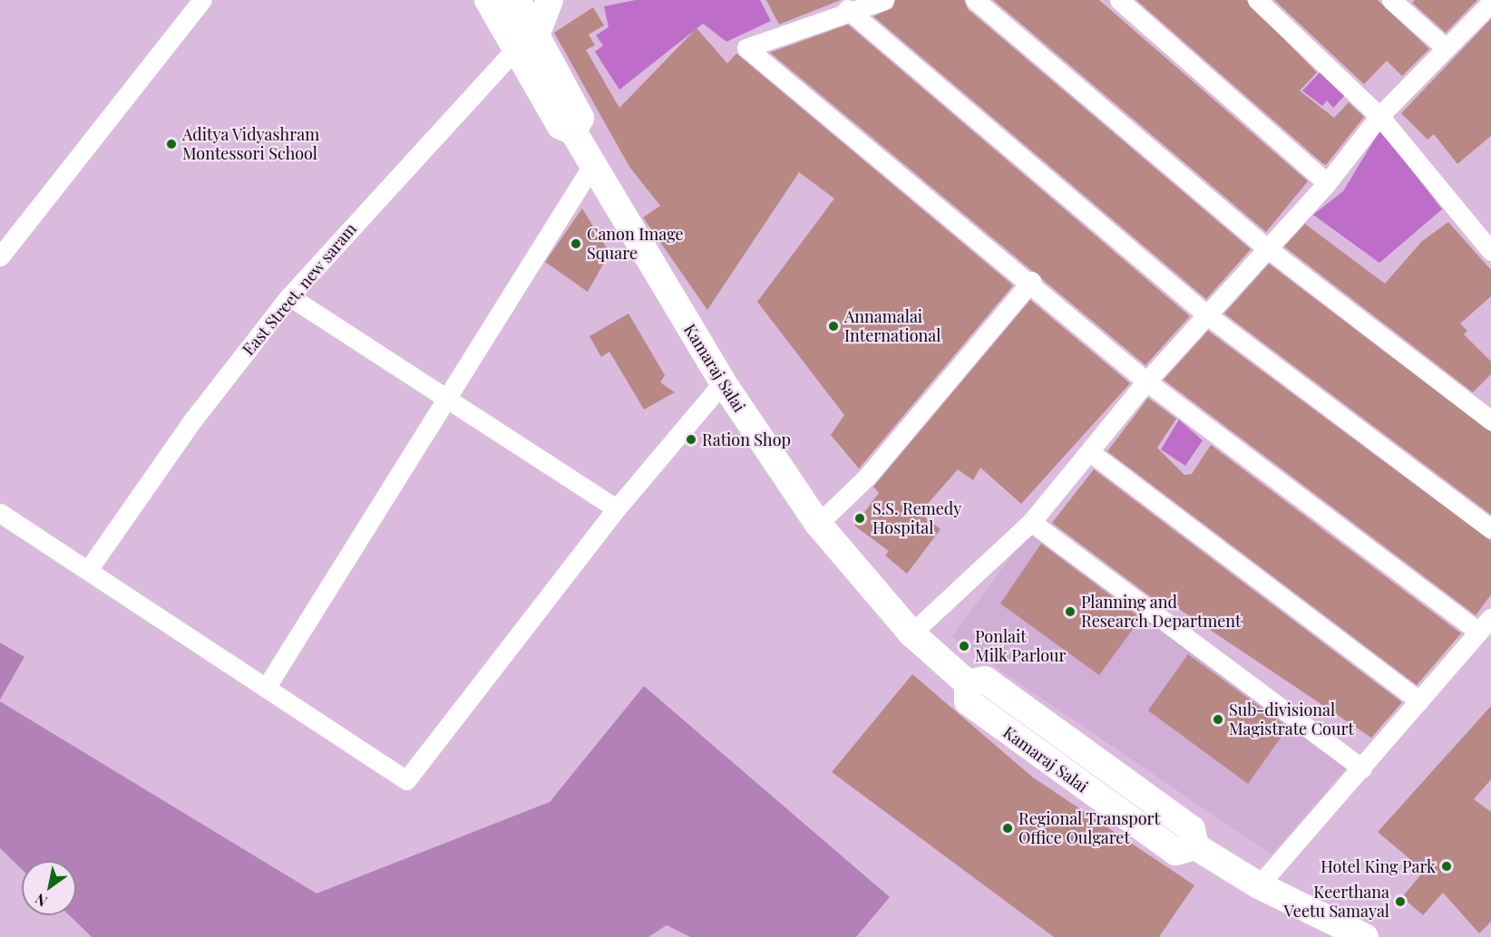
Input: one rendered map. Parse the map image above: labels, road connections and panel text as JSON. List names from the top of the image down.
{
  "streets": {
    "main road": ["Kamaraj Salai"],
    "street": ["East Street, new saram"]
  },
  "crossings": [
    ["East Street, new saram", "Kamaraj Salai"]
  ],
  "places": [
    "Aditya Vidyashram Montessori School",
    "Canon Image Square",
    "Annamalai International",
    "Ration Shop",
    "S.S. Remedy Hospital",
    "Planning and Research Department",
    "Ponlait Milk Parlour",
    "Sub-divisional Magistrate Court",
    "Regional Transport Office Oulgaret",
    "Hotel King Park",
    "Keerthana Veetu Samayal"
  ],
  "north": "bottom left"
}
